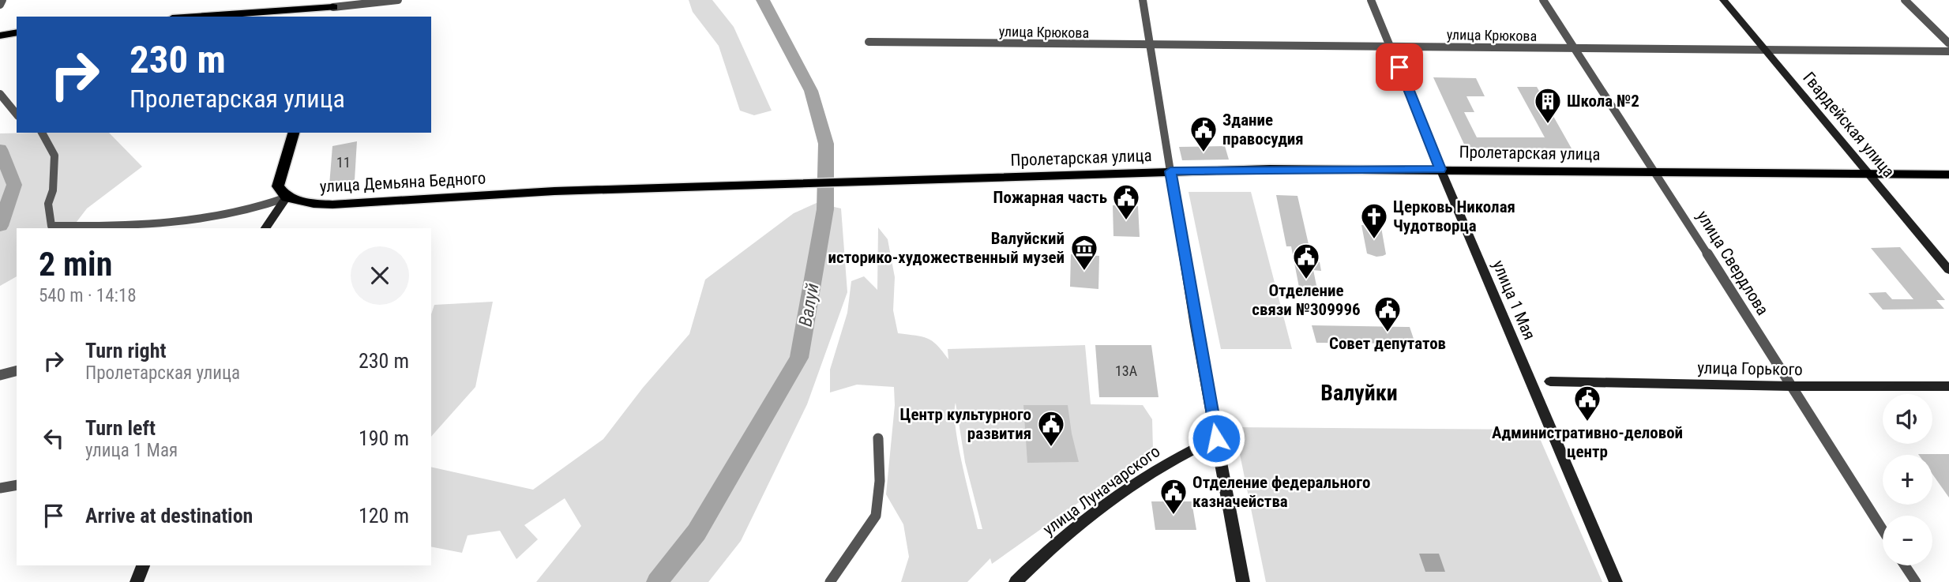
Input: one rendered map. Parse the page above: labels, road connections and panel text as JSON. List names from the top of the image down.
{
  "streets": {
    "main road": [
      "Гвардейская улица",
      "Пролетарская улица",
      "улица Демьяна Бедного",
      "улица 1 Мая",
      "улица Горького",
      "улица Луначарского"
    ],
    "street": ["улица Крюкова", "улица Свердлова"]
  },
  "crossings": [
    ["улица Крюкова", "Гвардейская улица"],
    ["улица Крюкова", "улица Свердлова"],
    ["улица Крюкова", "улица 1 Мая"],
    ["Гвардейская улица", "Пролетарская улица"],
    ["Пролетарская улица", "улица Демьяна Бедного"],
    ["Пролетарская улица", "улица Свердлова"],
    ["Пролетарская улица", "улица 1 Мая"],
    ["улица Свердлова", "улица Горького"]
  ],
  "districts": ["Валуйки"],
  "water": ["Валуй"],
  "places": {
    "building": ["Школа №2"],
    "public building": [
      "Здание правосудия",
      "Пожарная часть",
      "Отделение связи №309996",
      "Совет депутатов",
      "Административно-деловой центр",
      "Центр культурного развития",
      "Отделение федерального казначейства"
    ],
    "church": ["Церковь Николая Чудотворца"],
    "museum": ["Валуйский историко-художественный музей"]
  },
  "house_numbers": ["11", "13А"],
  "page": {
    "turn": ["230 m", "Пролетарская улица"],
    "heading": ["2 min", "540 m · 14:18"],
    "list": [
      {
        "name": "Turn right",
        "note": "Пролетарская улица",
        "value": "230 m"
      },
      {
        "name": "Turn left",
        "note": "улица 1 Мая",
        "value": "190 m"
      },
      {
        "name": "Arrive at destination",
        "value": "120 m"
      }
    ],
    "map_buttons": ["+", "−"]
  }
}
